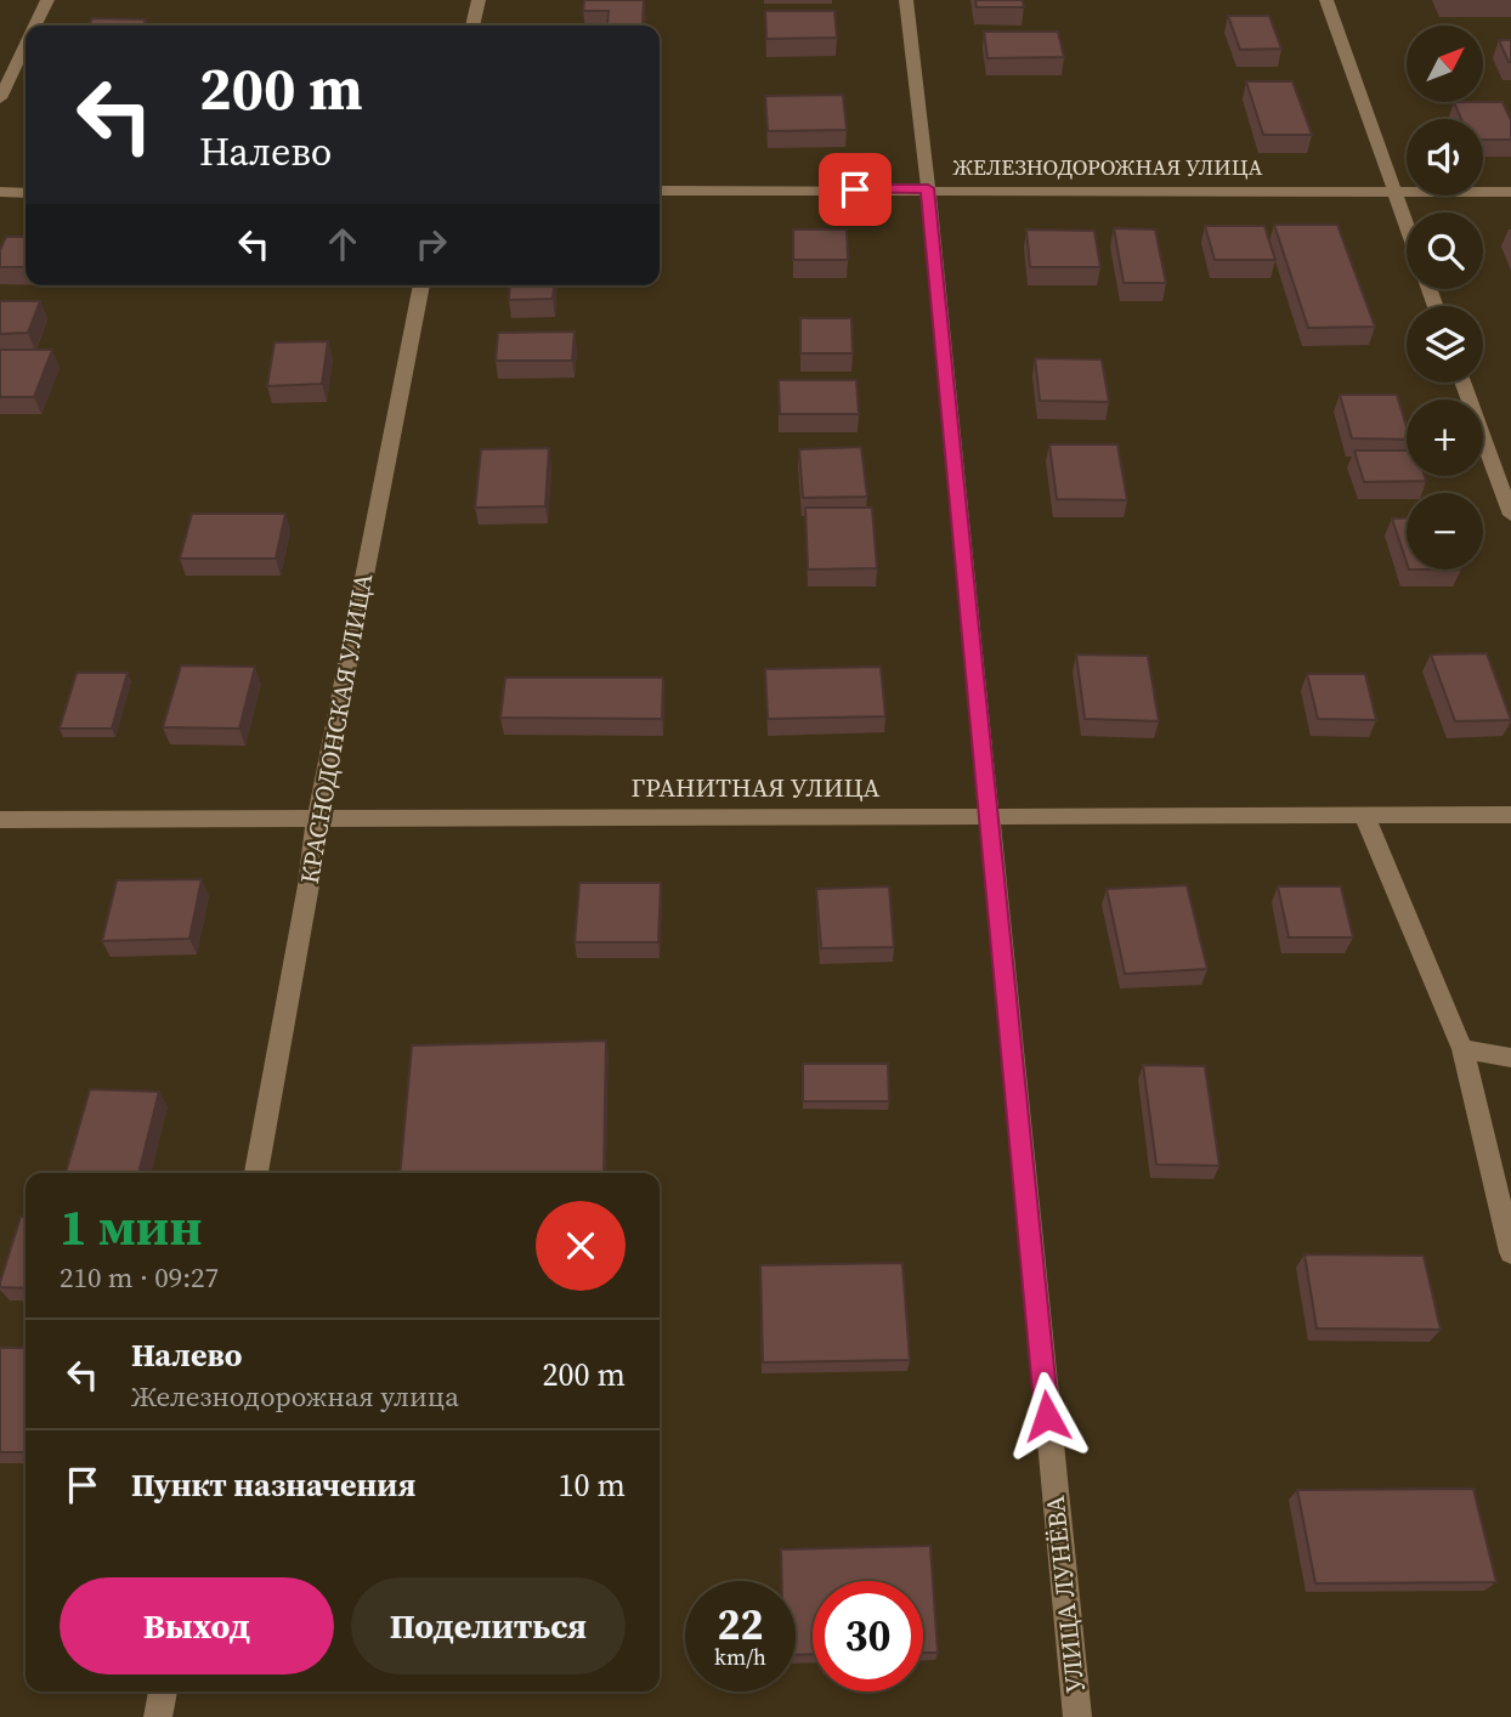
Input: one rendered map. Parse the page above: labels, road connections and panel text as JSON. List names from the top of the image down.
{
  "streets": {
    "street": [
      "ЖЕЛЕЗНОДОРОЖНАЯ УЛИЦА",
      "КРАСНОДОНСКАЯ УЛИЦА",
      "ГРАНИТНАЯ УЛИЦА",
      "УЛИЦА ЛУНЁВА"
    ]
  },
  "crossings": [
    ["ЖЕЛЕЗНОДОРОЖНАЯ УЛИЦА", "УЛИЦА ЛУНЁВА"],
    ["КРАСНОДОНСКАЯ УЛИЦА", "ГРАНИТНАЯ УЛИЦА"],
    ["ГРАНИТНАЯ УЛИЦА", "УЛИЦА ЛУНЁВА"]
  ],
  "north": "top right",
  "page": {
    "map_buttons": ["+", "−"],
    "turn": ["200 m", "Налево"],
    "heading": ["1 мин", "210 m · 09:27"],
    "list": [
      {
        "name": "Налево",
        "note": "Железнодорожная улица",
        "value": "200 m"
      },
      {
        "name": "Пункт назначения",
        "value": "10 m"
      }
    ],
    "buttons": ["Выход", "Поделиться"],
    "speed": "22 km/h",
    "limit": "30"
  }
}
